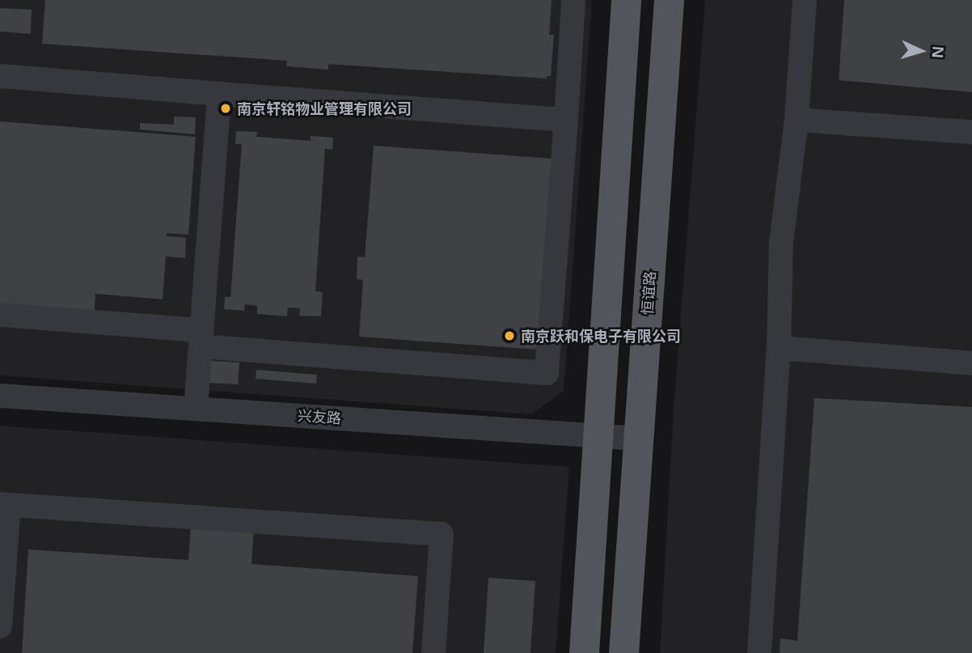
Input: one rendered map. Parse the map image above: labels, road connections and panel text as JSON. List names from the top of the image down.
{
  "streets": {
    "main road": ["恒谊路"],
    "street": ["兴友路"]
  },
  "crossings": [
    ["恒谊路", "兴友路"]
  ],
  "places": ["南京轩铭物业管理有限公司", "南京跃和保电子有限公司"],
  "north": "right"
}
